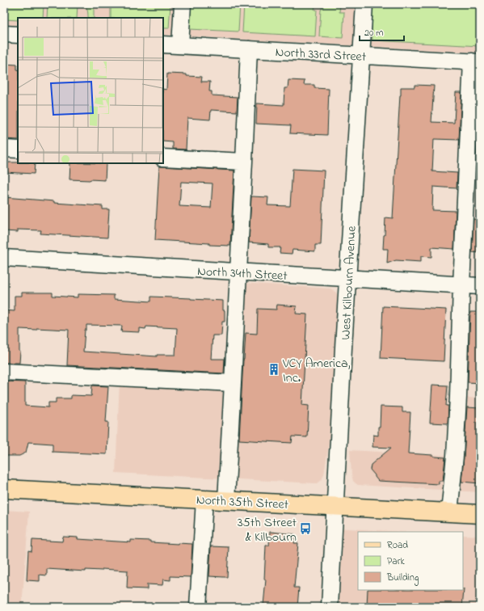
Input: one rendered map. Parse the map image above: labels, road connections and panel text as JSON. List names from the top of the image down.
{
  "streets": {
    "main road": ["North 35th Street"],
    "street": ["North 33rd Street", "North 34th Street", "West Kilbourn Avenue"]
  },
  "crossings": [
    ["North 33rd Street", "West Kilbourn Avenue"],
    ["North 34th Street", "West Kilbourn Avenue"],
    ["West Kilbourn Avenue", "North 35th Street"]
  ],
  "places": {
    "building": ["VCY America, Inc."],
    "bus stop": ["35th Street & Kilbourn"]
  },
  "legend": ["Road", "Park", "Building"],
  "scale_bar": "20 m"
}
